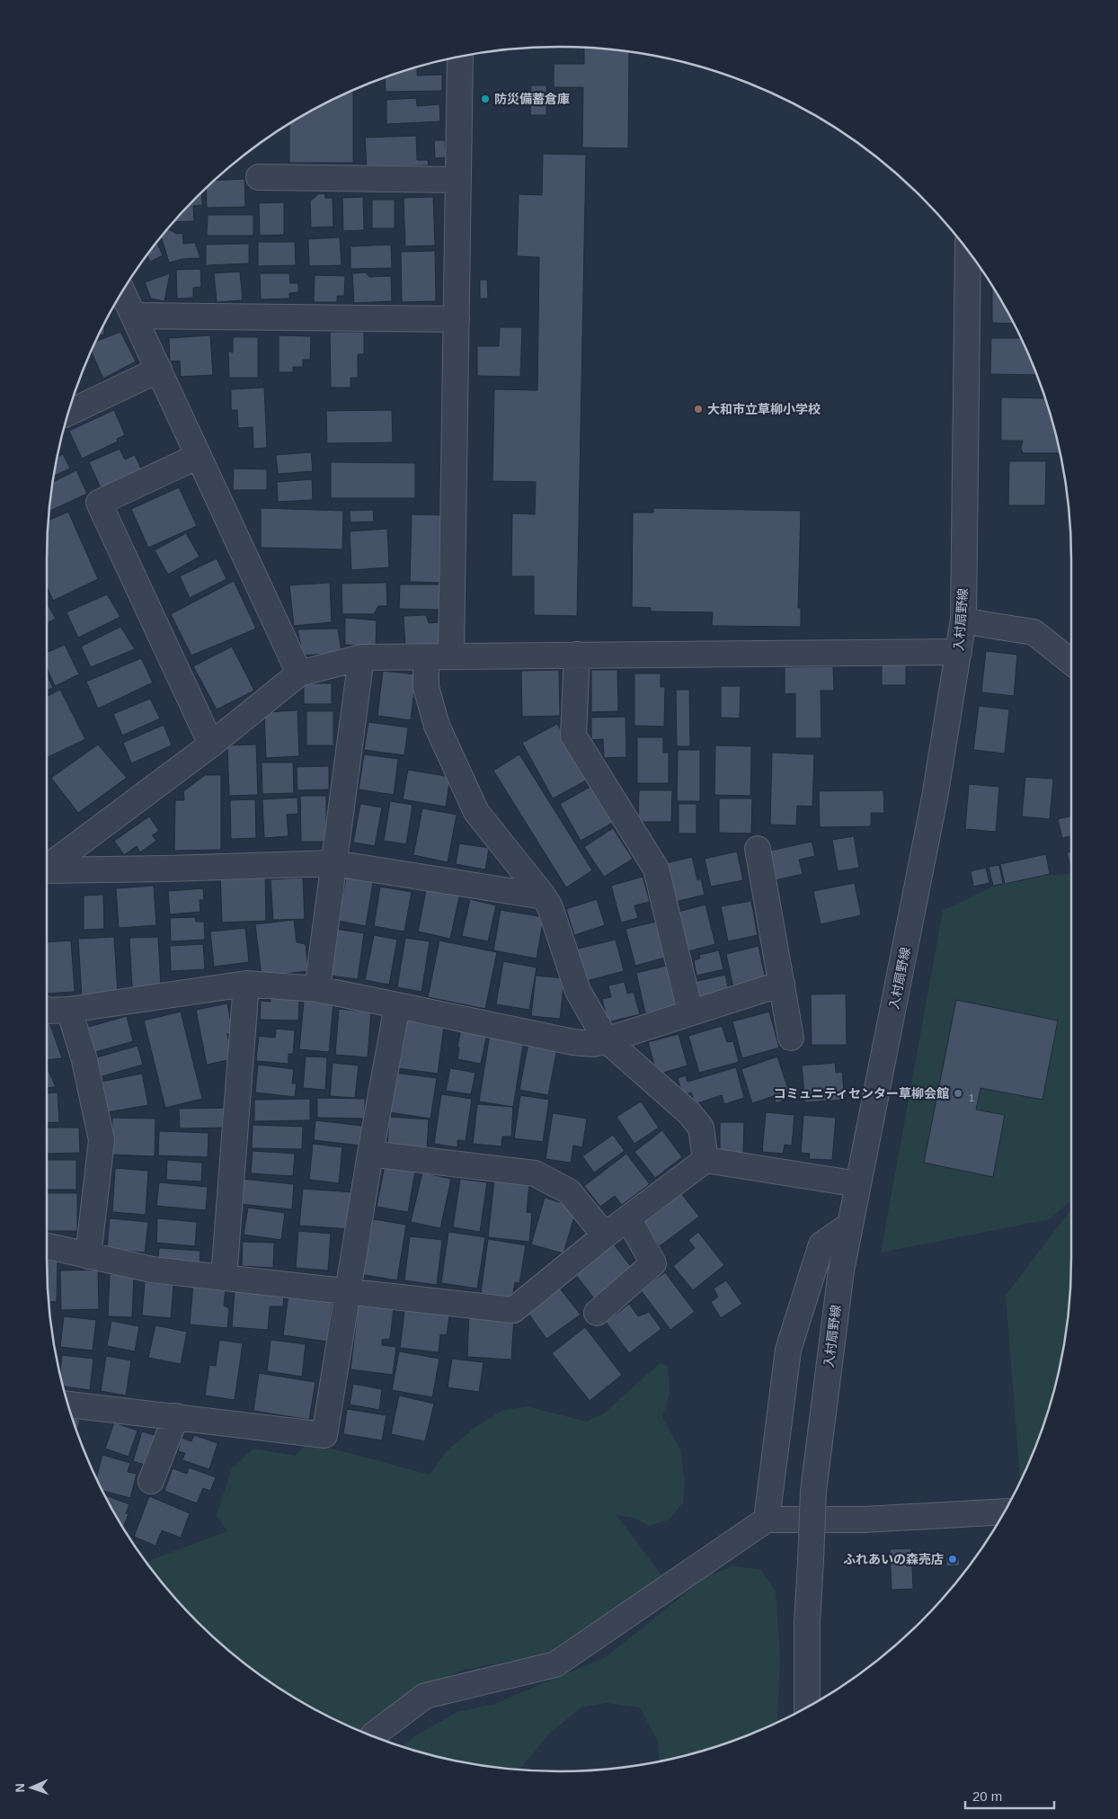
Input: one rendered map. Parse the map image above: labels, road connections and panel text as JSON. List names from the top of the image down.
{
  "streets": {
    "street": ["入村扇野線"]
  },
  "places": [
    "防災備蓄倉庫",
    "大和市立草柳小学校",
    "コミュニティセンター草柳会館",
    "ふれあいの森売店"
  ],
  "house_numbers": ["1"],
  "scale_bar": "20 m",
  "north": "left"
}
